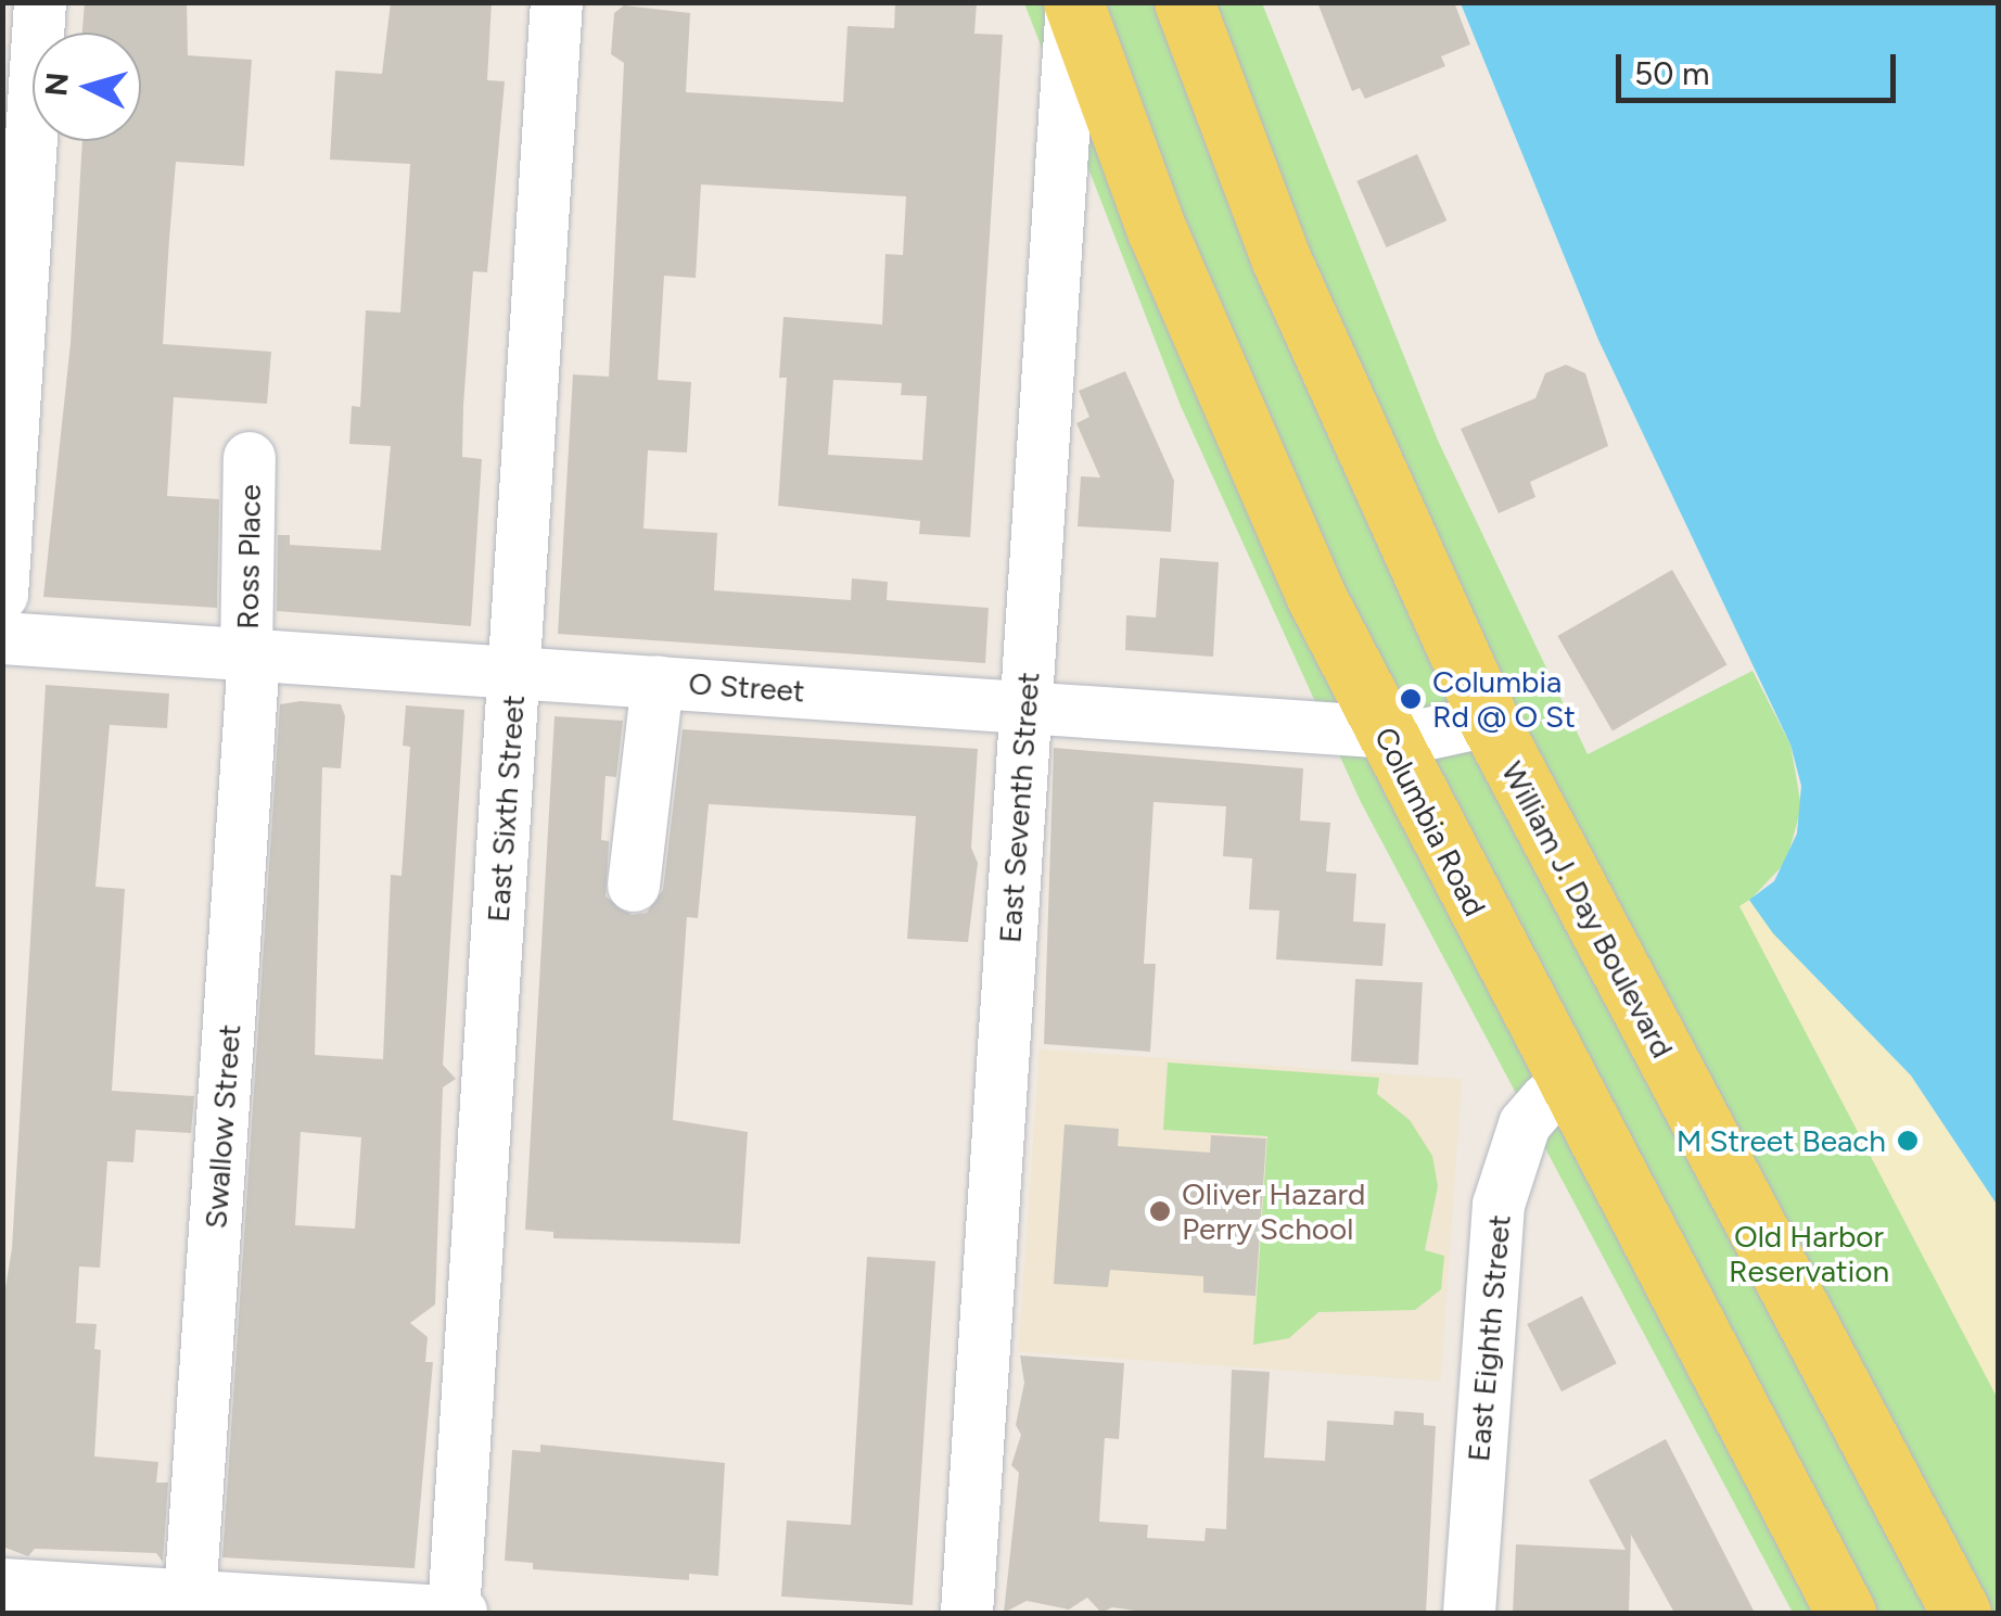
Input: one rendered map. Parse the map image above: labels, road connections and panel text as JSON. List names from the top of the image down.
{
  "streets": {
    "main road": ["Columbia Road", "William J. Day Boulevard"],
    "street": [
      "Ross Place",
      "O Street",
      "East Seventh Street",
      "East Sixth Street",
      "Swallow Street",
      "East Eighth Street"
    ]
  },
  "crossings": [
    ["Ross Place", "O Street"],
    ["Ross Place", "Swallow Street"],
    ["O Street", "East Seventh Street"],
    ["O Street", "East Sixth Street"],
    ["O Street", "Columbia Road"],
    ["O Street", "William J. Day Boulevard"],
    ["O Street", "Swallow Street"],
    ["East Seventh Street", "Columbia Road"],
    ["Columbia Road", "East Eighth Street"]
  ],
  "parks": ["Old Harbor Reservation"],
  "places": ["Columbia Rd @ O St", "M Street Beach", "Oliver Hazard Perry School"],
  "scale_bar": "50 m",
  "north": "left"
}
